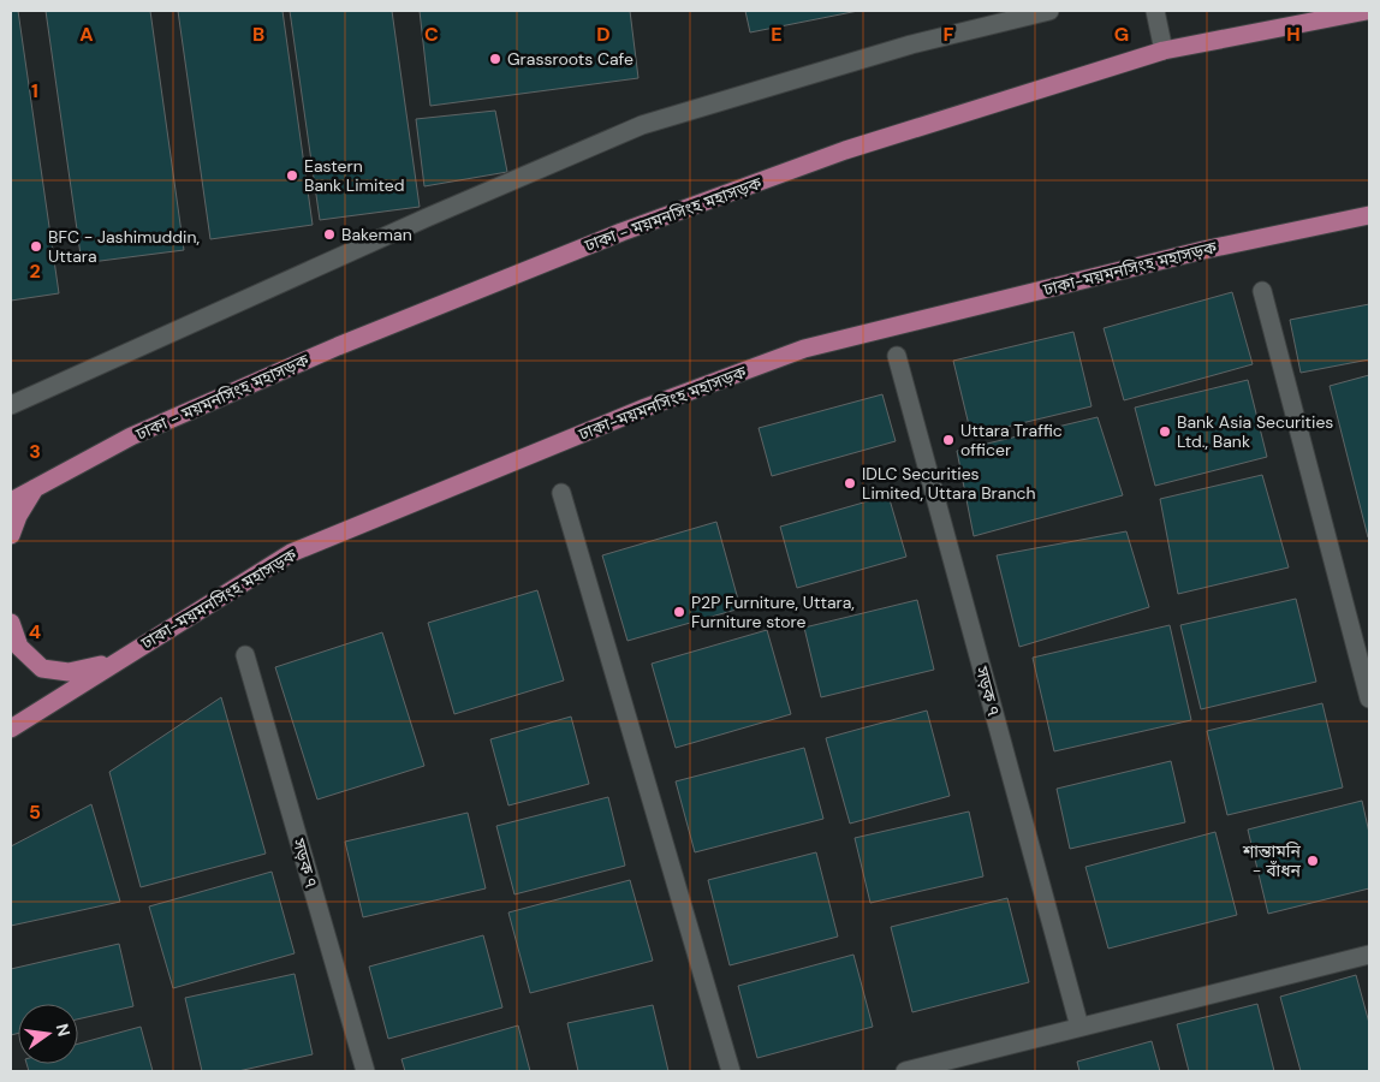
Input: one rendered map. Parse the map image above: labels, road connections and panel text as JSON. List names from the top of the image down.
{
  "streets": {
    "highway": ["ঢাকা - ময়মনসিংহ মহাসড়ক", "ঢাকা-ময়মনসিংহ মহাসড়ক"],
    "street": ["সড়ক ৭"]
  },
  "places": [
    "Grassroots Cafe",
    "Eastern Bank Limited",
    "Bakeman",
    "BFC - Jashimuddin, Uttara",
    "Bank Asia Securities Ltd., Bank",
    "Uttara Traffic officer",
    "IDLC Securities Limited, Uttara Branch",
    "P2P Furniture, Uttara, Furniture store",
    "শান্তামনি - বাঁধন"
  ],
  "north": "right",
  "grid": {
    "columns": [
      "A",
      "B",
      "C",
      "D",
      "E",
      "F",
      "G",
      "H"
    ],
    "rows": [
      "1",
      "2",
      "3",
      "4",
      "5"
    ]
  }
}
